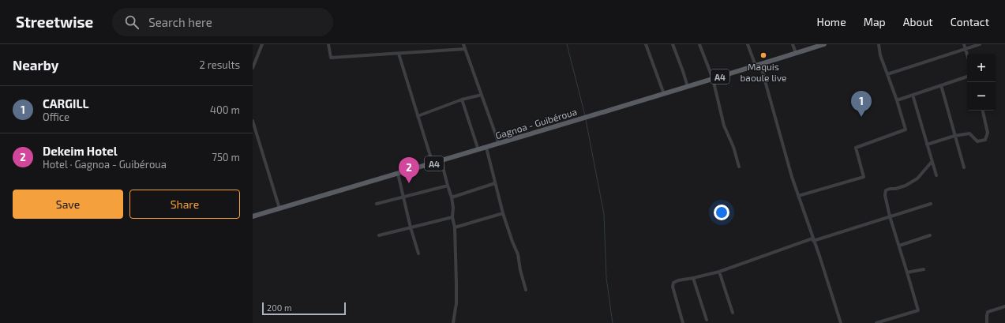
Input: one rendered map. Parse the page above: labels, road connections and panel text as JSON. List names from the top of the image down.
{
  "streets": {
    "main road": ["A4", "Gagnoa - Guibéroua"]
  },
  "places": ["Maquis baoule live"],
  "scale_bar": "200 m",
  "page": {
    "header": "Streetwise",
    "search": "Search here",
    "nav": [
      "Home",
      "Map",
      "About",
      "Contact"
    ],
    "heading": ["Nearby", "2 results"],
    "map_buttons": ["+", "−"],
    "list": [
      {
        "mark": "1",
        "name": "CARGILL",
        "note": "Office",
        "value": "400 m"
      },
      {
        "mark": "2",
        "name": "Dekeim Hotel",
        "note": "Hotel · Gagnoa - Guibéroua",
        "value": "750 m"
      }
    ],
    "pins": ["1", "2"],
    "buttons": ["Save", "Share"],
    "scale": "200 m"
  }
}
